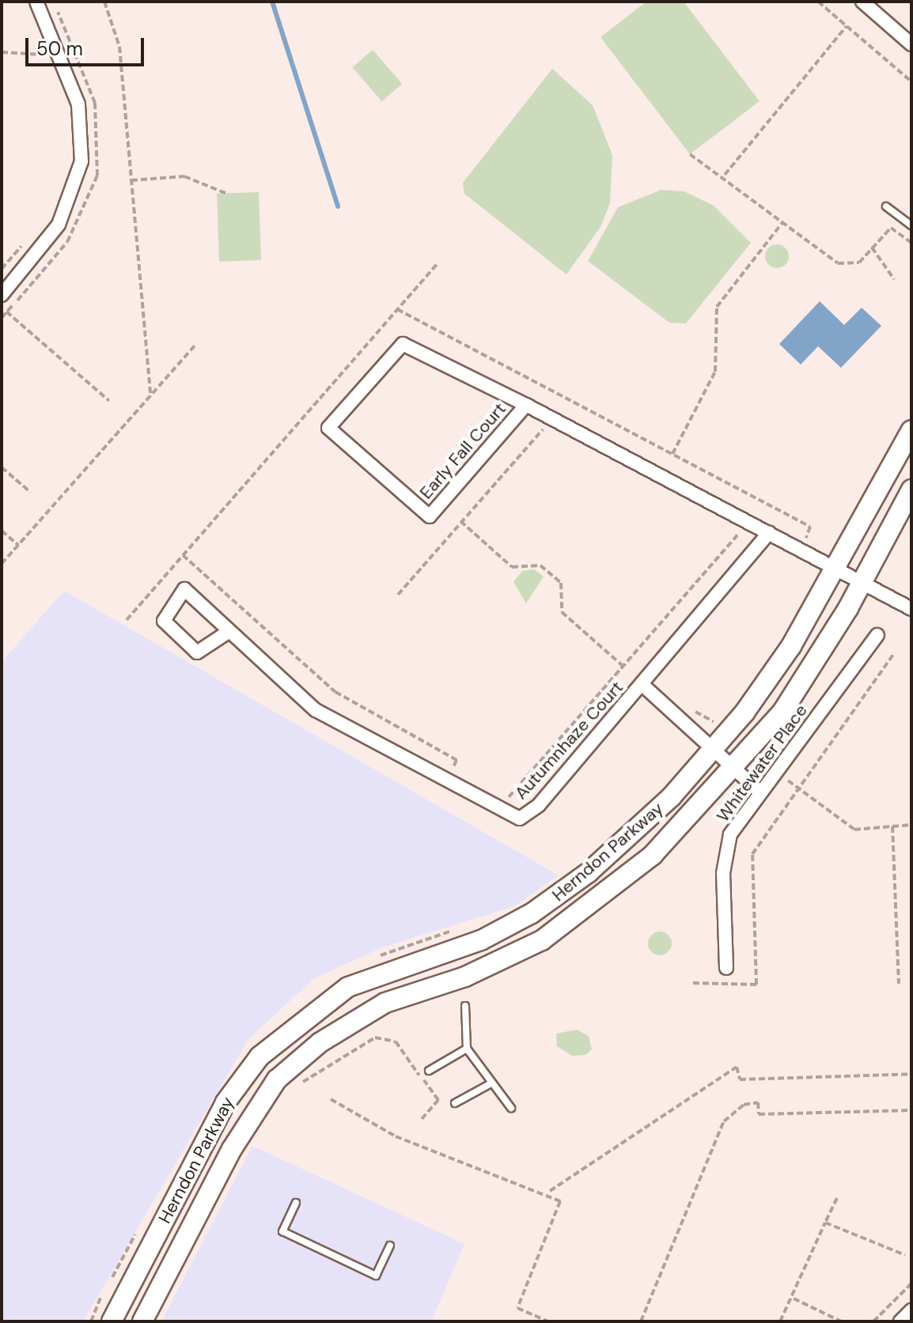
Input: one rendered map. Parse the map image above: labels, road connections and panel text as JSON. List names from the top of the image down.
{
  "streets": {
    "main road": ["Herndon Parkway"],
    "street": ["Early Fall Court", "Autumnhaze Court", "Whitewater Place"]
  },
  "crossings": [
    ["Early Fall Court", "Autumnhaze Court"],
    ["Early Fall Court", "Herndon Parkway"]
  ],
  "scale_bar": "50 m"
}
